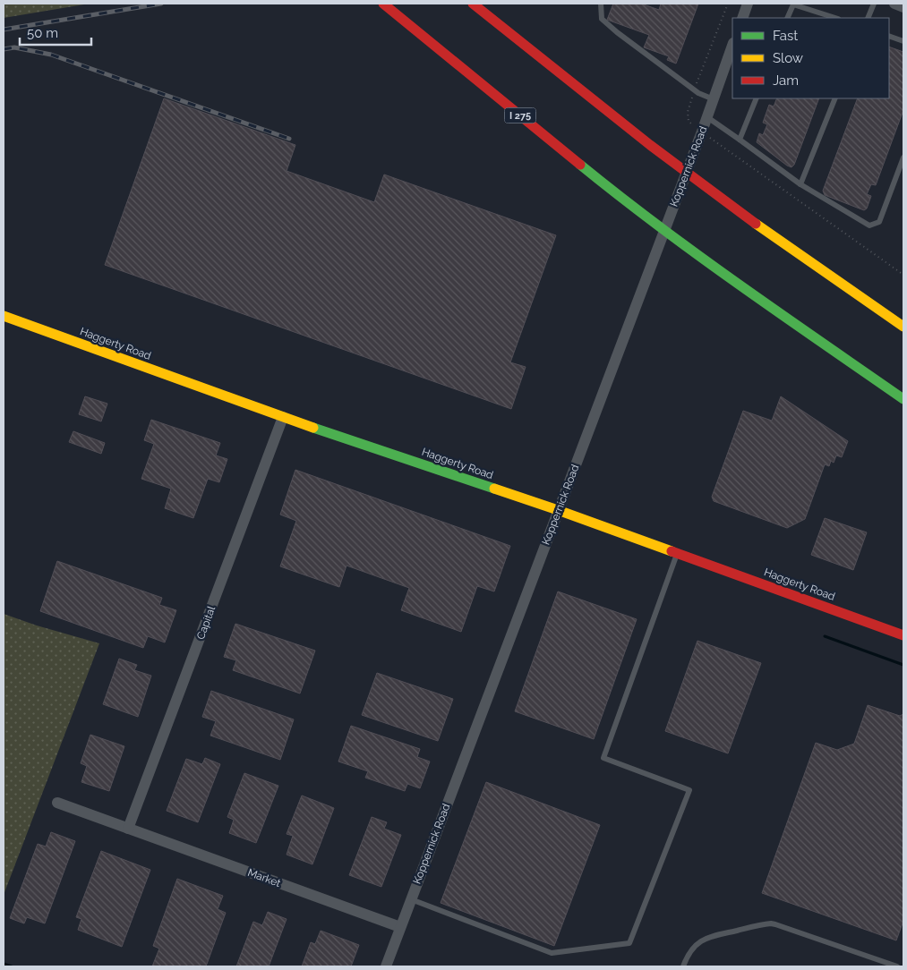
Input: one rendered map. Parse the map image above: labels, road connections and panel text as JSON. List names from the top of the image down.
{
  "streets": {
    "main road": ["I 275", "Haggerty Road"],
    "street": ["Koppernick Road", "Capital", "Market"]
  },
  "crossings": [
    ["Koppernick Road", "Haggerty Road"],
    ["Koppernick Road", "Market"],
    ["Haggerty Road", "Capital"],
    ["Capital", "Market"]
  ],
  "legend": ["Fast", "Slow", "Jam"],
  "scale_bar": "50 m"
}
